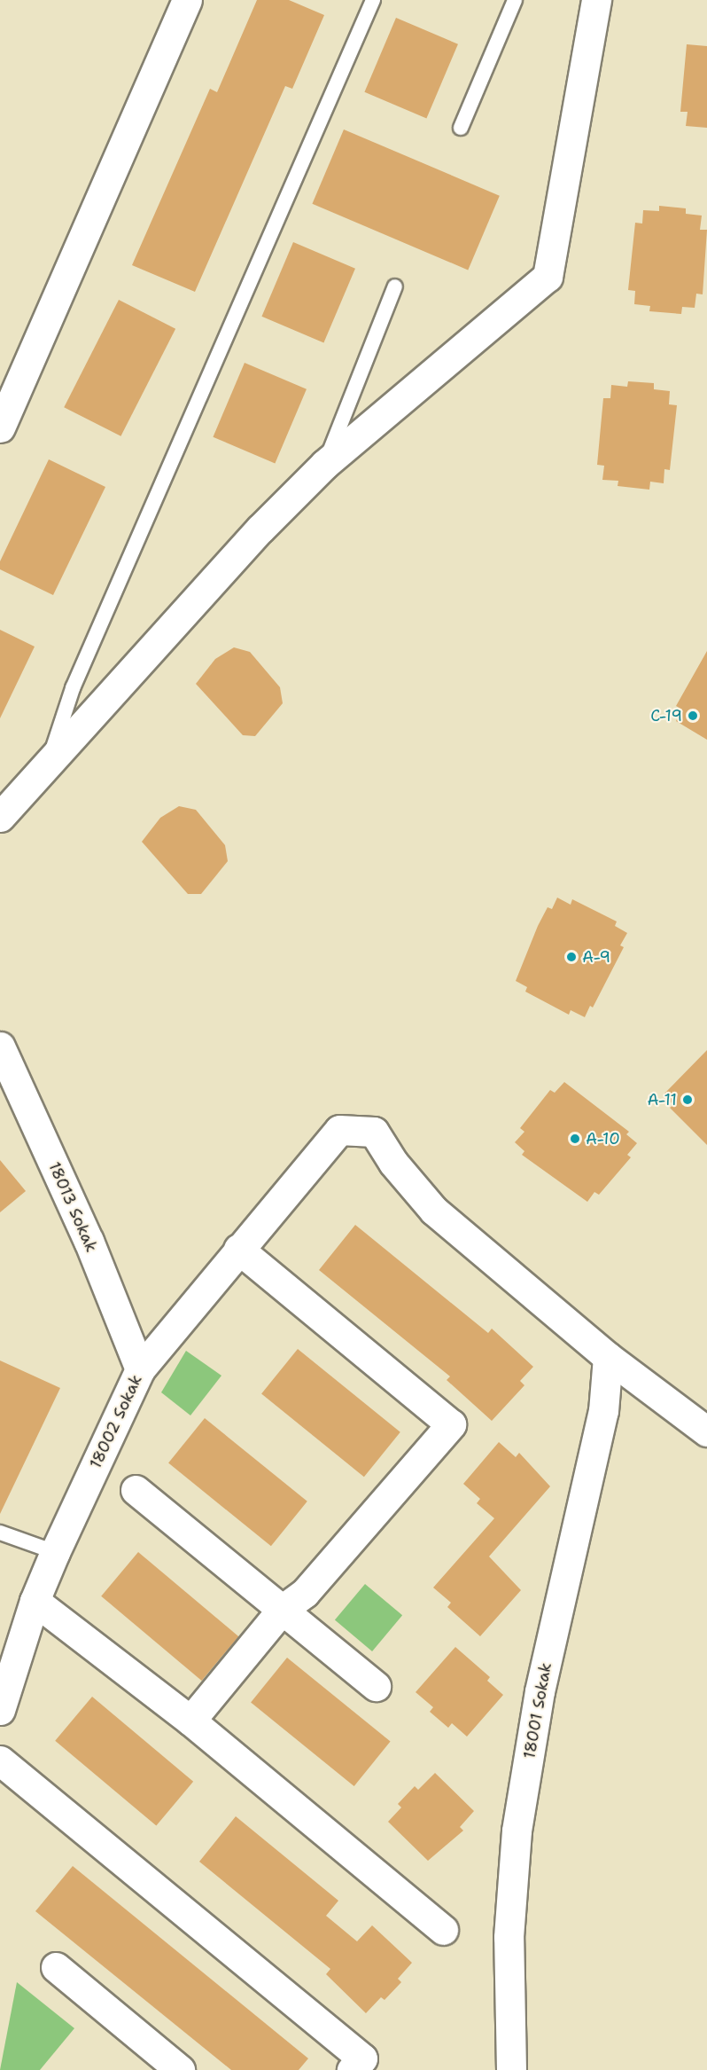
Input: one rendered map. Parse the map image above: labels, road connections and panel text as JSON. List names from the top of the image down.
{
  "streets": {
    "street": ["18013 Sokak", "18002 Sokak", "18001 Sokak"]
  },
  "crossings": [
    ["18013 Sokak", "18002 Sokak"],
    ["18002 Sokak", "18001 Sokak"]
  ],
  "places": [
    "C-19",
    "A-9",
    "A-11",
    "A-10"
  ]
}
